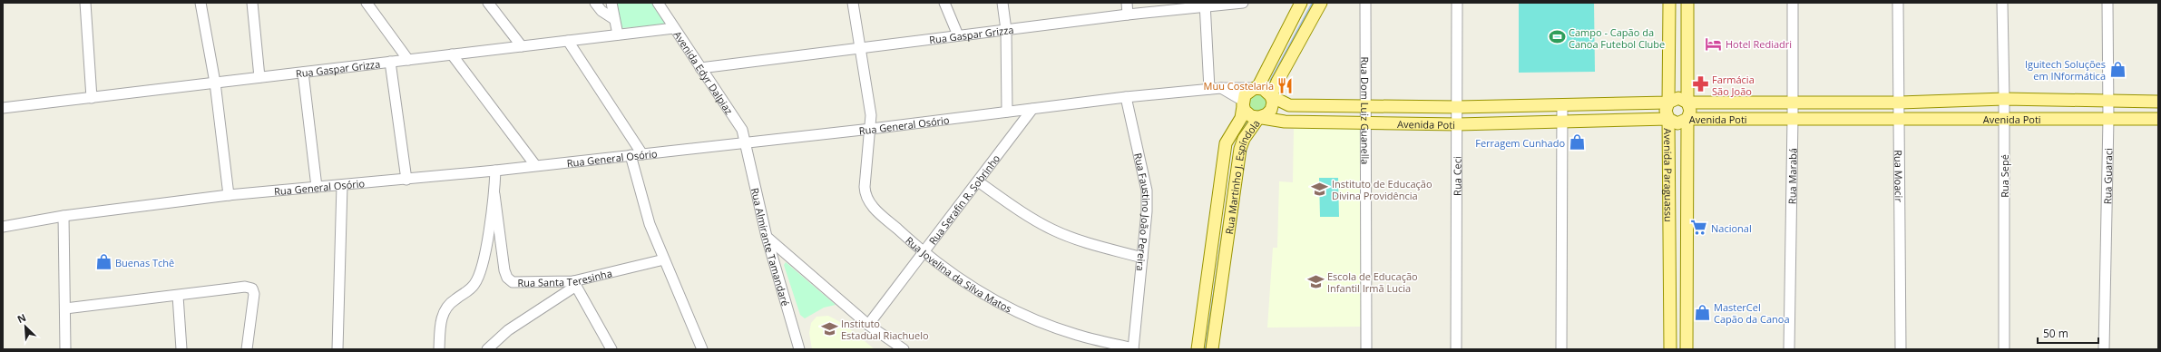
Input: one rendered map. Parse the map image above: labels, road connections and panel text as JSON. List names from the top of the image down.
{
  "streets": {
    "main road": ["Avenida Poti", "Avenida Paraguassu", "Rua Martinho J. Espíndola"],
    "street": [
      "Rua Gaspar Grizza",
      "Avenida Edyr Dalpiaz",
      "Rua Dom Luiz Guanella",
      "Rua General Osório",
      "Rua Ceci",
      "Rua Marabá",
      "Rua Moacir",
      "Rua Sepé",
      "Rua Guaraci",
      "Rua Serafin R. Sobrinho",
      "Rua Faustino João Pereira",
      "Rua Almirante Tamandaré",
      "Rua Jovelina da Silva Matos",
      "Rua Santa Teresinha"
    ]
  },
  "crossings": [
    ["Rua Gaspar Grizza", "Avenida Edyr Dalpiaz"],
    ["Rua Gaspar Grizza", "Rua Jovelina da Silva Matos"],
    ["Avenida Edyr Dalpiaz", "Rua General Osório"],
    ["Avenida Edyr Dalpiaz", "Rua Almirante Tamandaré"],
    ["Rua Dom Luiz Guanella", "Avenida Poti"],
    ["Avenida Poti", "Rua General Osório"],
    ["Avenida Poti", "Avenida Paraguassu"],
    ["Avenida Poti", "Rua Ceci"],
    ["Avenida Poti", "Rua Marabá"],
    ["Avenida Poti", "Rua Moacir"],
    ["Avenida Poti", "Rua Sepé"],
    ["Avenida Poti", "Rua Guaraci"],
    ["Avenida Poti", "Rua Martinho J. Espíndola"],
    ["Rua General Osório", "Rua Martinho J. Espíndola"],
    ["Rua General Osório", "Rua Serafin R. Sobrinho"],
    ["Rua General Osório", "Rua Faustino João Pereira"],
    ["Rua General Osório", "Rua Almirante Tamandaré"],
    ["Rua General Osório", "Rua Jovelina da Silva Matos"],
    ["Rua Serafin R. Sobrinho", "Rua Jovelina da Silva Matos"],
    ["Rua Faustino João Pereira", "Rua Jovelina da Silva Matos"]
  ],
  "places": {
    "sports": ["Campo - Capão da Canoa Futebol Clube"],
    "hotel": ["Hotel Rediadri"],
    "shop": [
      "Iguitech Soluções em INformática",
      "Ferragem Cunhado",
      "Buenas Tchê",
      "MasterCel Capão da Canoa"
    ],
    "pharmacy": ["Farmácia São João"],
    "restaurant": ["Muu Costelaria"],
    "school or university": ["Instituto de Educação Divina Providência", "Escola de Educação Infantil Irmã Lucia", "Instituto Estadual Riachuelo"],
    "supermarket": ["Nacional"]
  },
  "scale_bar": "50 m",
  "north": "top left"
}
